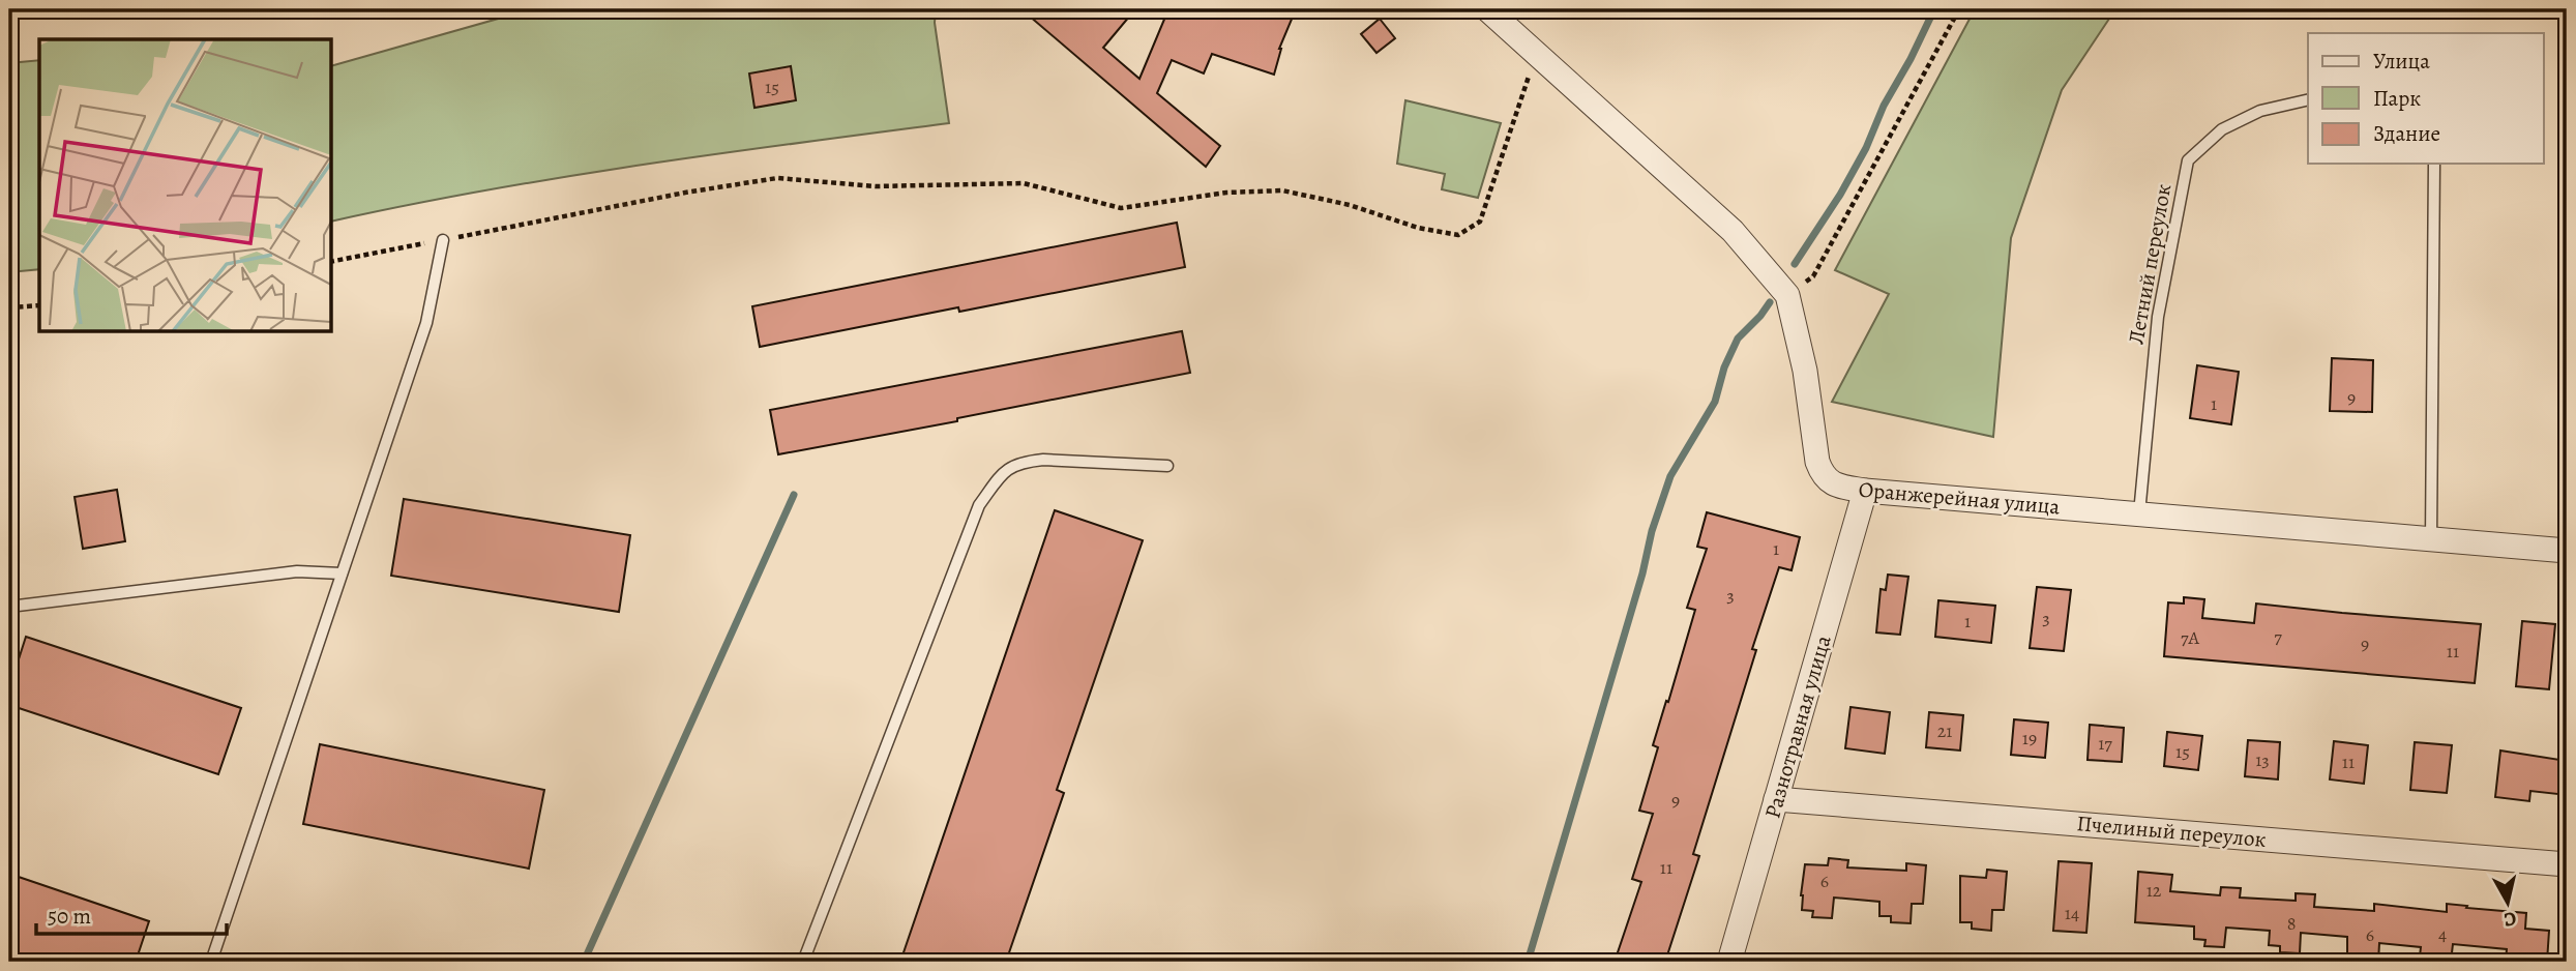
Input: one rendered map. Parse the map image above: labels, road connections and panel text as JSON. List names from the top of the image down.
{
  "streets": {
    "street": ["Оранжерейная улица", "Разнотравная улица", "Пчелиный переулок"],
    "lane": ["Летний переулок"]
  },
  "crossings": [
    ["Летний переулок", "Оранжерейная улица"],
    ["Оранжерейная улица", "Разнотравная улица"],
    ["Разнотравная улица", "Пчелиный переулок"]
  ],
  "house_numbers": [
    "15",
    "9",
    "1",
    "1",
    "3",
    "3",
    "1",
    "7",
    "7А",
    "9",
    "11",
    "21",
    "19",
    "17",
    "15",
    "13",
    "11",
    "9",
    "11",
    "6",
    "12",
    "14",
    "8",
    "4",
    "6"
  ],
  "legend": ["Улица", "Парк", "Здание"],
  "scale_bar": "50 m",
  "north": "bottom"
}
